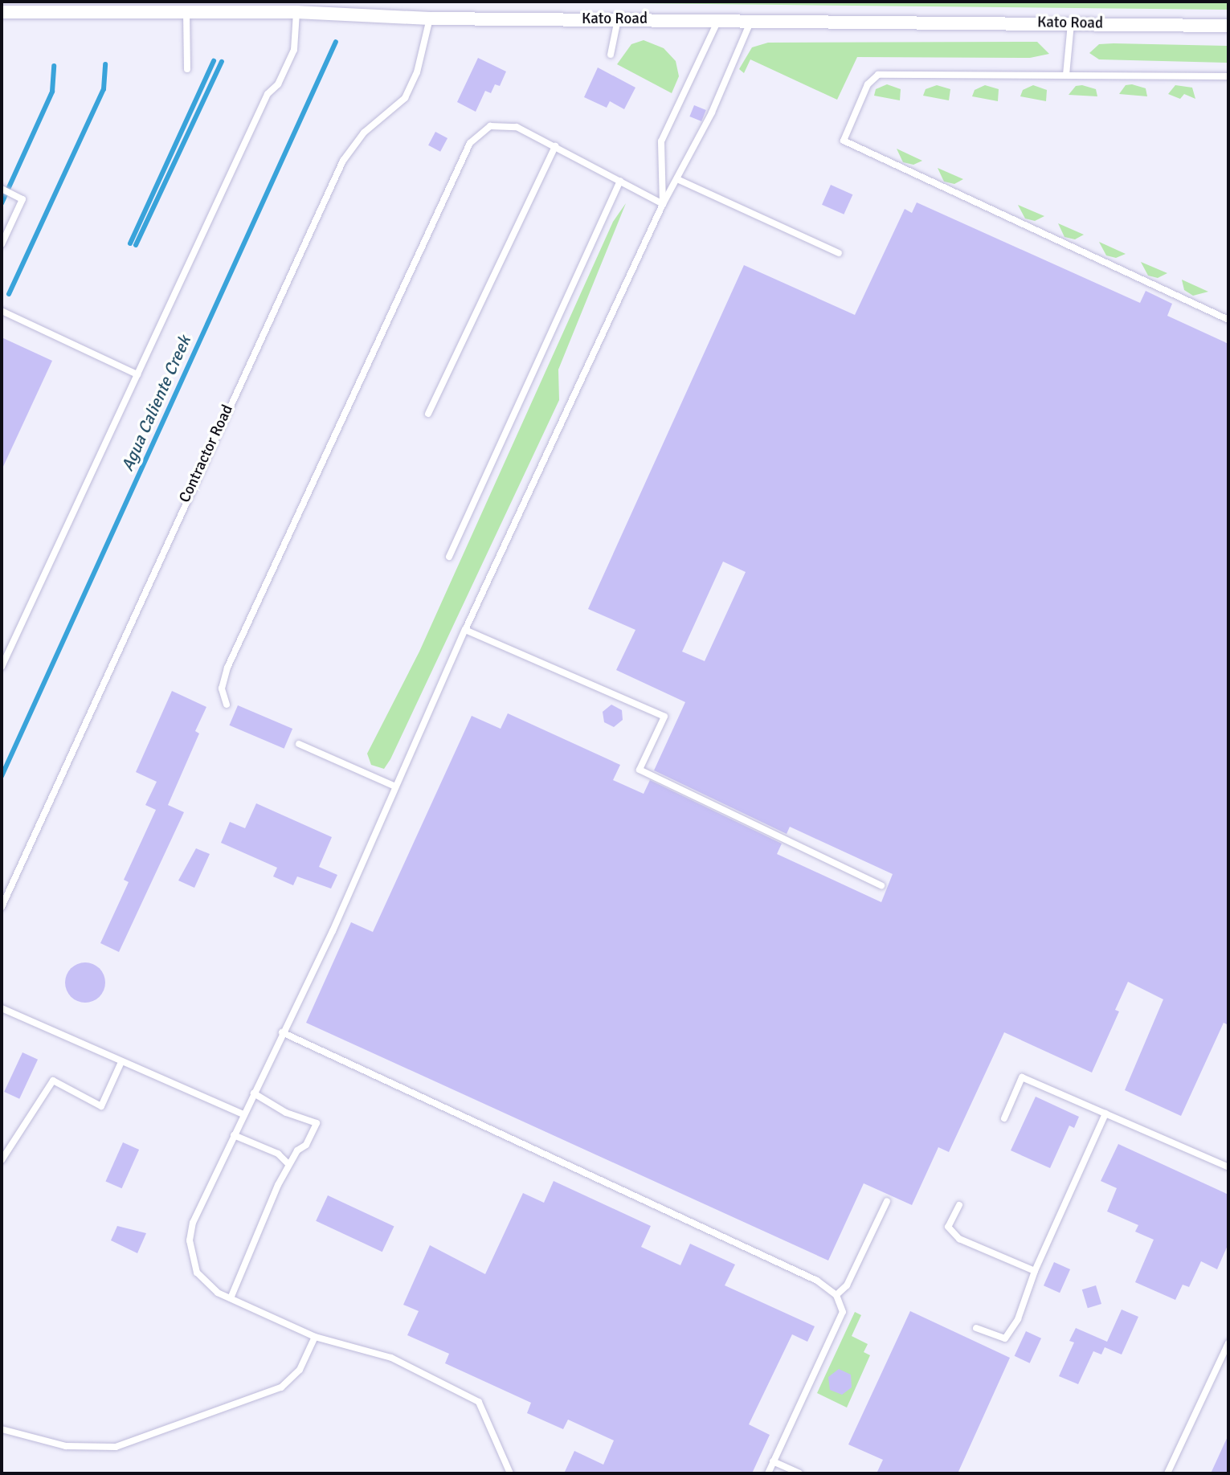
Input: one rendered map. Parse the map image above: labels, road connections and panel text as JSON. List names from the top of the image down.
{
  "streets": {
    "street": ["Kato Road"],
    "lane": ["Contractor Road"]
  },
  "crossings": [
    ["Kato Road", "Contractor Road"]
  ],
  "water": ["Agua Caliente Creek"]
}
